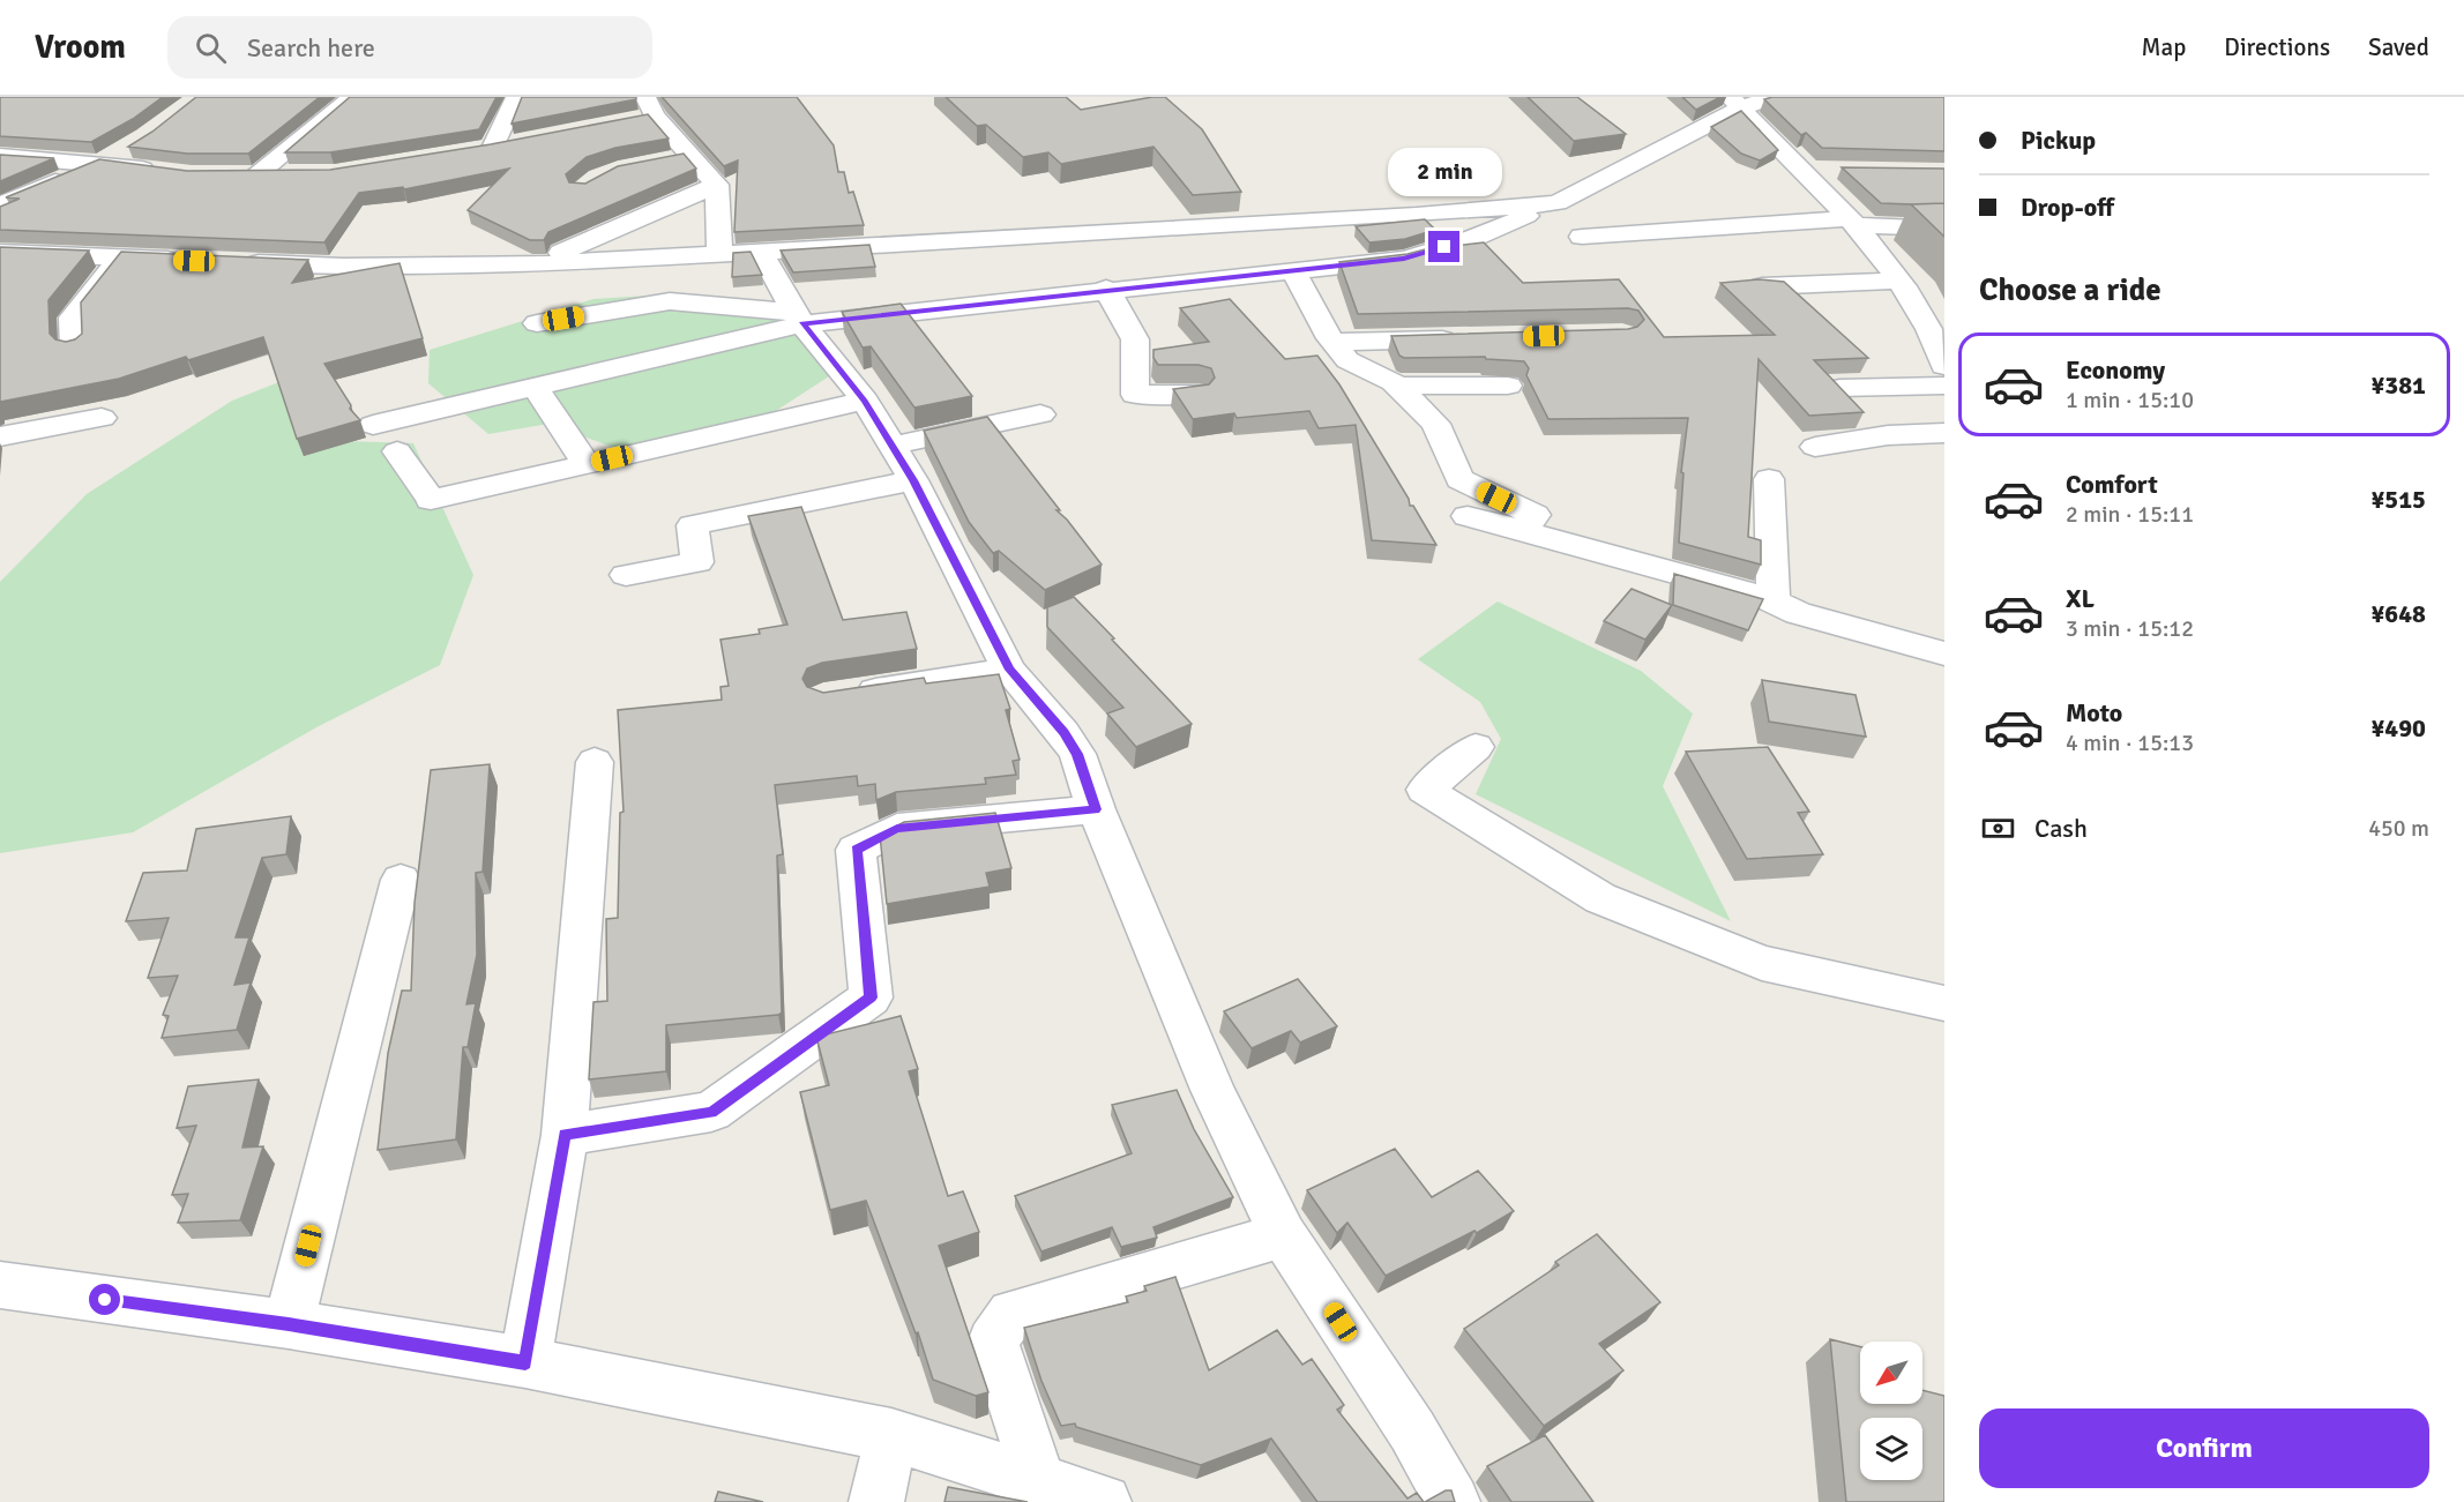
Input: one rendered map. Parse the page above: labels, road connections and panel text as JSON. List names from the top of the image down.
{
  "north": "bottom left",
  "page": {
    "header": "Vroom",
    "search": "Search here",
    "nav": ["Map", "Directions", "Saved"],
    "banner": ["Pickup", "Drop-off"],
    "bubble": "2 min",
    "heading": "Choose a ride",
    "list": [
      {
        "name": "Economy",
        "note": "1 min · 15:10",
        "value": "¥381"
      },
      {
        "name": "Comfort",
        "note": "2 min · 15:11",
        "value": "¥515"
      },
      {
        "name": "XL",
        "note": "3 min · 15:12",
        "value": "¥648"
      },
      {
        "name": "Moto",
        "note": "4 min · 15:13",
        "value": "¥490"
      }
    ],
    "pay": ["Cash", "450 m"],
    "buttons": "Confirm"
  }
}
